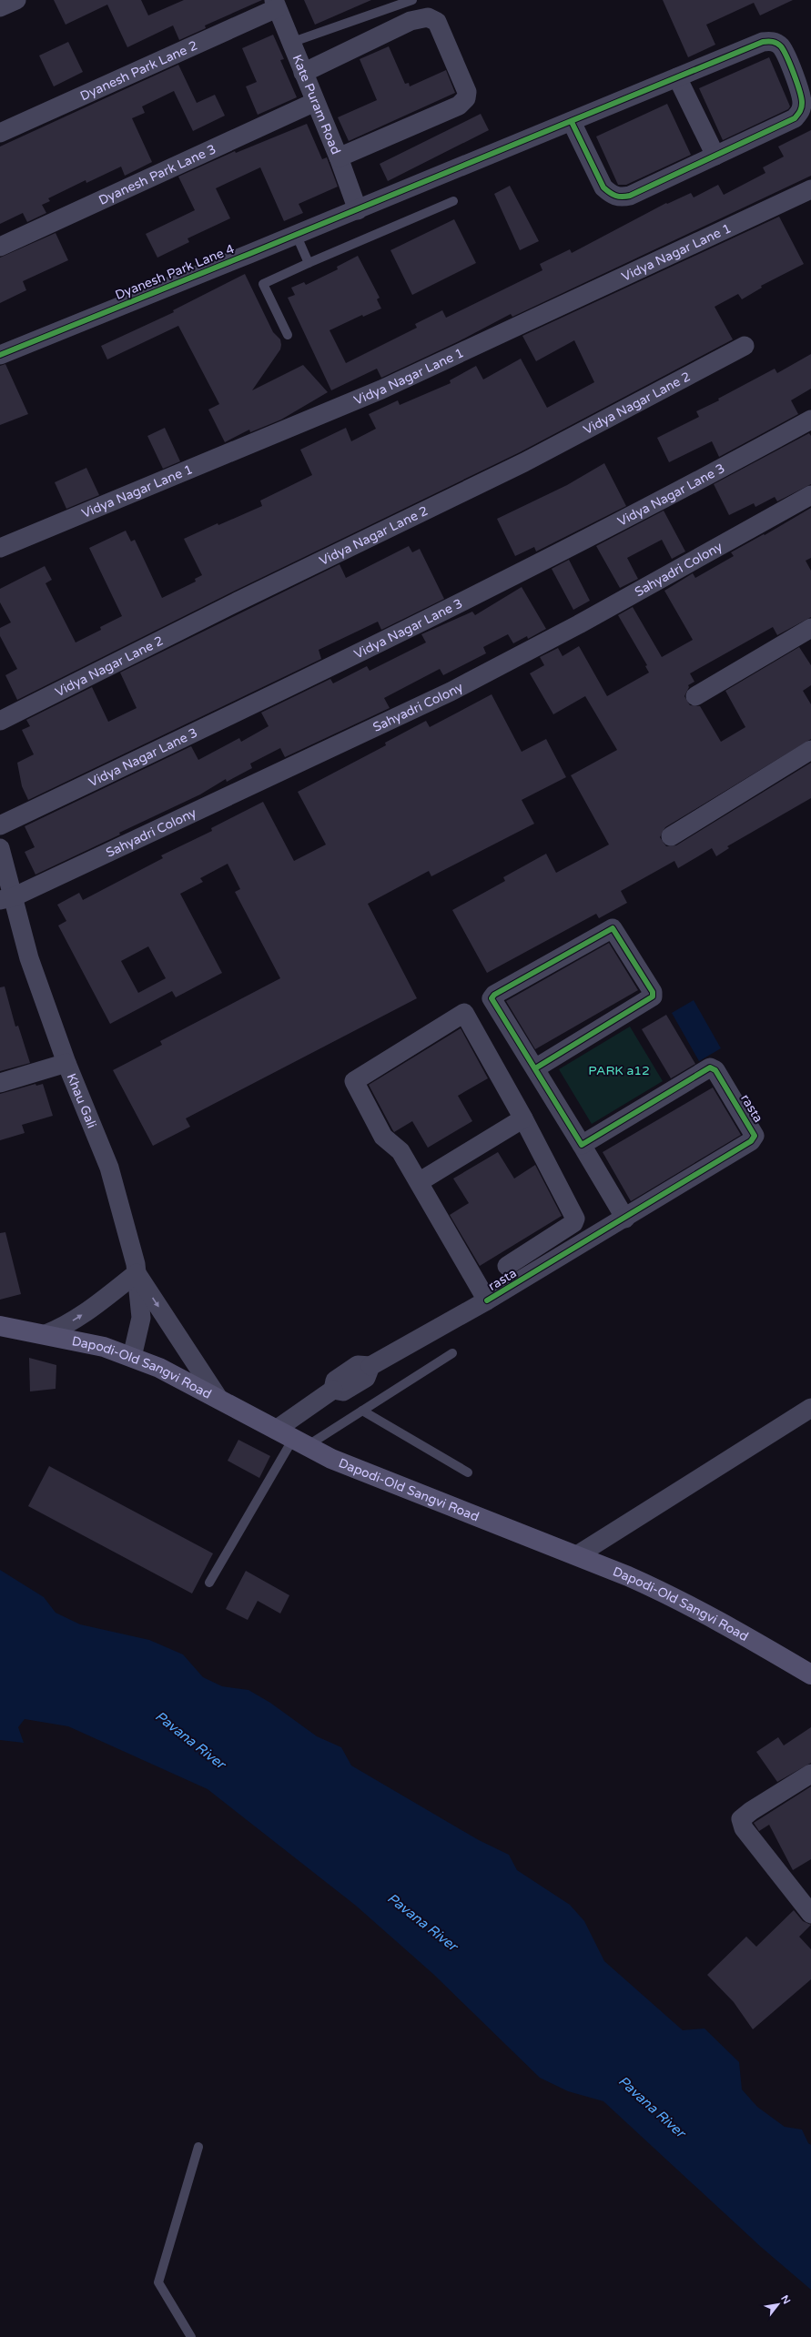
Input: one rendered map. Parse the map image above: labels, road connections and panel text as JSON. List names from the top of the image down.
{
  "streets": {
    "street": [
      "Dyanesh Park Lane 2",
      "Kate Puram Road",
      "Dyanesh Park Lane 3",
      "Vidya Nagar Lane 1",
      "Dyanesh Park Lane 4",
      "Vidya Nagar Lane 2",
      "Vidya Nagar Lane 3",
      "Sahyadri Colony",
      "Khau Gali",
      "rasta",
      "Dapodi-Old Sangvi Road"
    ]
  },
  "crossings": [
    ["Dyanesh Park Lane 2", "Kate Puram Road"],
    ["Kate Puram Road", "Dyanesh Park Lane 3"],
    ["Kate Puram Road", "Dyanesh Park Lane 4"],
    ["Sahyadri Colony", "Khau Gali"],
    ["Khau Gali", "Dapodi-Old Sangvi Road"],
    ["rasta", "Dapodi-Old Sangvi Road"]
  ],
  "water": ["Pavana River"],
  "parks": ["PARK a12"],
  "north": "top right"
}
